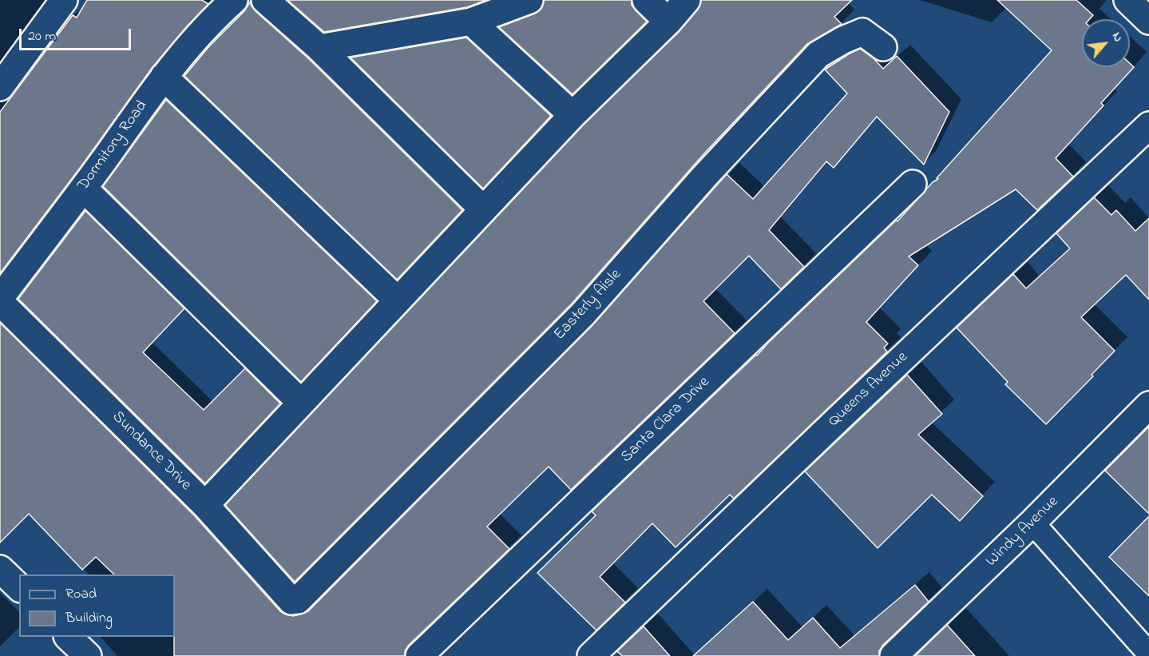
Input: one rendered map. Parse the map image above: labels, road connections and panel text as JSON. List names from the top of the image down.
{
  "streets": {
    "street": [
      "Dormitory Road",
      "Easterly Aisle",
      "Queens Avenue",
      "Santa Clara Drive",
      "Sundance Drive",
      "Windy Avenue"
    ]
  },
  "crossings": [
    ["Easterly Aisle", "Sundance Drive"]
  ],
  "legend": ["Road", "Building"],
  "scale_bar": "20 m",
  "north": "top right"
}
